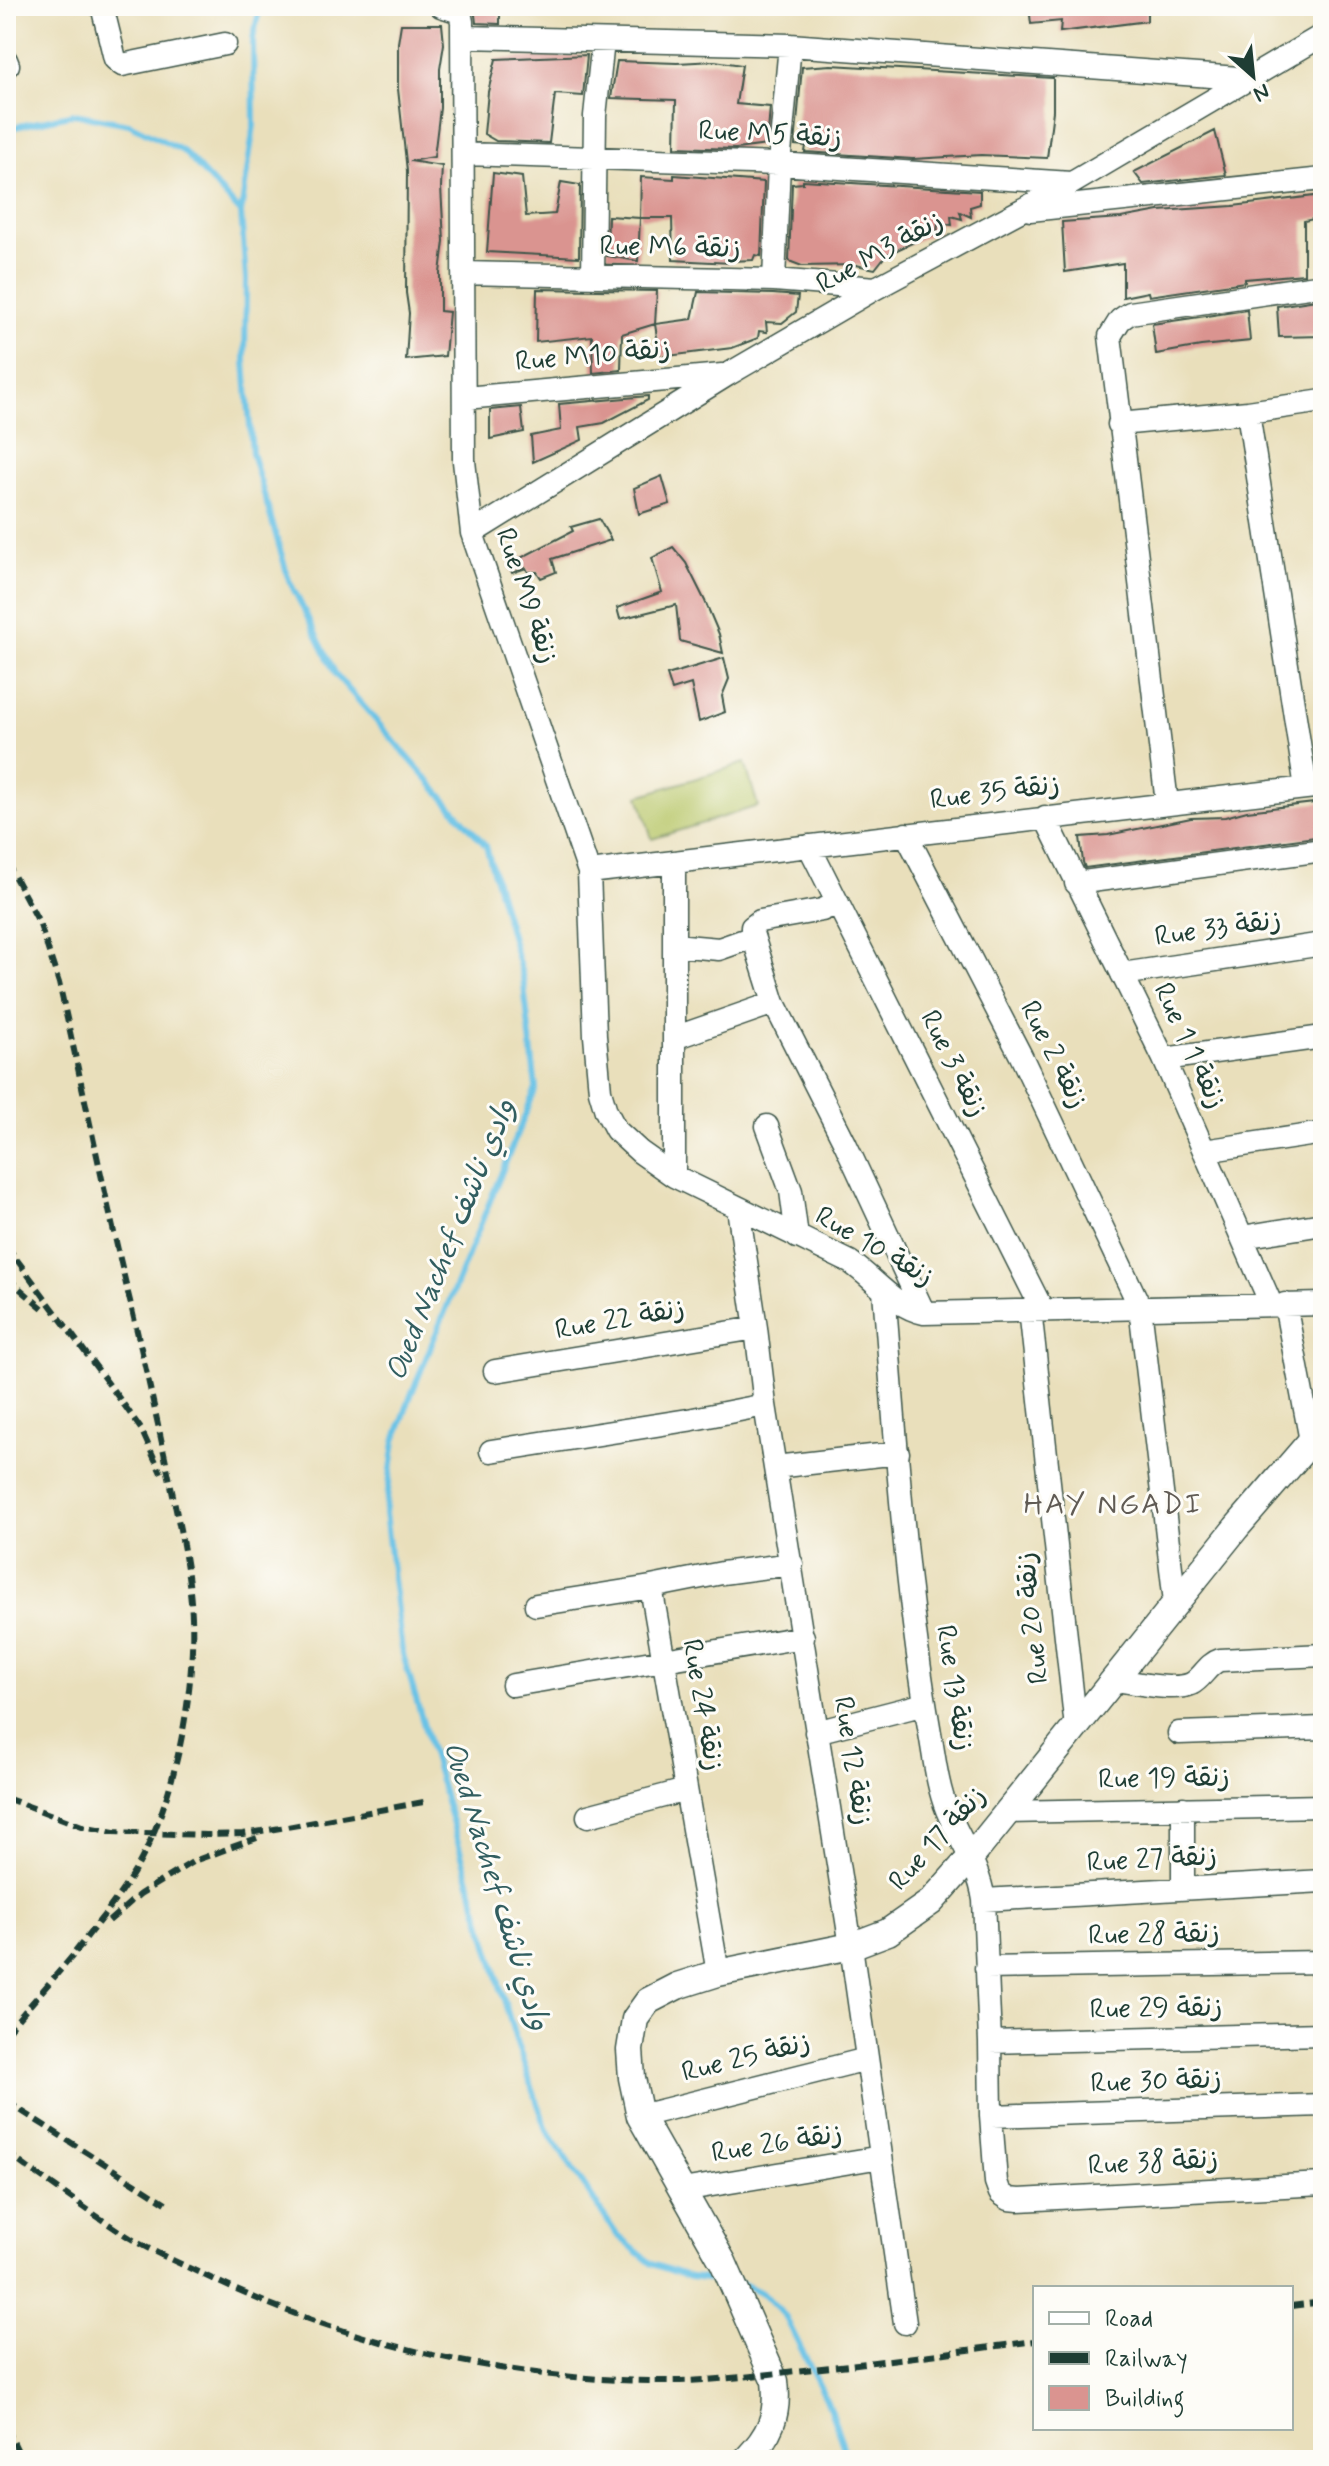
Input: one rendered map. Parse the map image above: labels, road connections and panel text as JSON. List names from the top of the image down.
{
  "streets": {
    "street": [
      "Rue M5 زنقة",
      "Rue M6 زنقة",
      "Rue M3 زنقة",
      "Rue M10 زنقة",
      "Rue M9 زنقة",
      "Rue 35 زنقة",
      "Rue 33 زنقة",
      "Rue 1 زنقة 1",
      "Rue 2 زنقة",
      "Rue 3 زنقة",
      "Rue 10 زنقة",
      "Rue 22 زنقة",
      "Rue 20 زنقة",
      "Rue 13 زنقة",
      "Rue 24 زنقة",
      "Rue 12 زنقة",
      "Rue 19 زنقة",
      "Rue 17 زنقة",
      "Rue 27 زنقة",
      "Rue 28 زنقة",
      "Rue 29 زنقة",
      "Rue 25 زنقة",
      "Rue 30 زنقة",
      "Rue 26 زنقة",
      "Rue 38 زنقة"
    ]
  },
  "crossings": [
    ["Rue M5 زنقة", "Rue M3 زنقة"],
    ["Rue M5 زنقة", "Rue M9 زنقة"],
    ["Rue M6 زنقة", "Rue M3 زنقة"],
    ["Rue M6 زنقة", "Rue M9 زنقة"],
    ["Rue M3 زنقة", "Rue M10 زنقة"],
    ["Rue M3 زنقة", "Rue M9 زنقة"],
    ["Rue M10 زنقة", "Rue M9 زنقة"],
    ["Rue M9 زنقة", "Rue 35 زنقة"],
    ["Rue M9 زنقة", "Rue 10 زنقة"],
    ["Rue 35 زنقة", "Rue 1 زنقة 1"],
    ["Rue 35 زنقة", "Rue 2 زنقة"],
    ["Rue 35 زنقة", "Rue 3 زنقة"],
    ["Rue 33 زنقة", "Rue 1 زنقة 1"],
    ["Rue 1 زنقة 1", "Rue 10 زنقة"],
    ["Rue 1 زنقة 1", "Rue 17 زنقة"],
    ["Rue 2 زنقة", "Rue 10 زنقة"],
    ["Rue 2 زنقة", "Rue 17 زنقة"],
    ["Rue 3 زنقة", "Rue 10 زنقة"],
    ["Rue 3 زنقة", "Rue 20 زنقة"],
    ["Rue 10 زنقة", "Rue 20 زنقة"],
    ["Rue 10 زنقة", "Rue 13 زنقة"],
    ["Rue 10 زنقة", "Rue 12 زنقة"],
    ["Rue 10 زنقة", "Rue 17 زنقة"],
    ["Rue 22 زنقة", "Rue 12 زنقة"],
    ["Rue 20 زنقة", "Rue 17 زنقة"],
    ["Rue 13 زنقة", "Rue 17 زنقة"],
    ["Rue 13 زنقة", "Rue 27 زنقة"],
    ["Rue 13 زنقة", "Rue 28 زنقة"],
    ["Rue 13 زنقة", "Rue 29 زنقة"],
    ["Rue 13 زنقة", "Rue 30 زنقة"],
    ["Rue 13 زنقة", "Rue 38 زنقة"],
    ["Rue 24 زنقة", "Rue 17 زنقة"],
    ["Rue 12 زنقة", "Rue 17 زنقة"],
    ["Rue 12 زنقة", "Rue 25 زنقة"],
    ["Rue 12 زنقة", "Rue 26 زنقة"],
    ["Rue 19 زنقة", "Rue 17 زنقة"],
    ["Rue 17 زنقة", "Rue 25 زنقة"],
    ["Rue 17 زنقة", "Rue 26 زنقة"]
  ],
  "districts": ["HAY NGADI"],
  "water": ["Oued Nachef وادي ناشف"],
  "legend": ["Road", "Railway", "Building"],
  "north": "bottom right"
}
